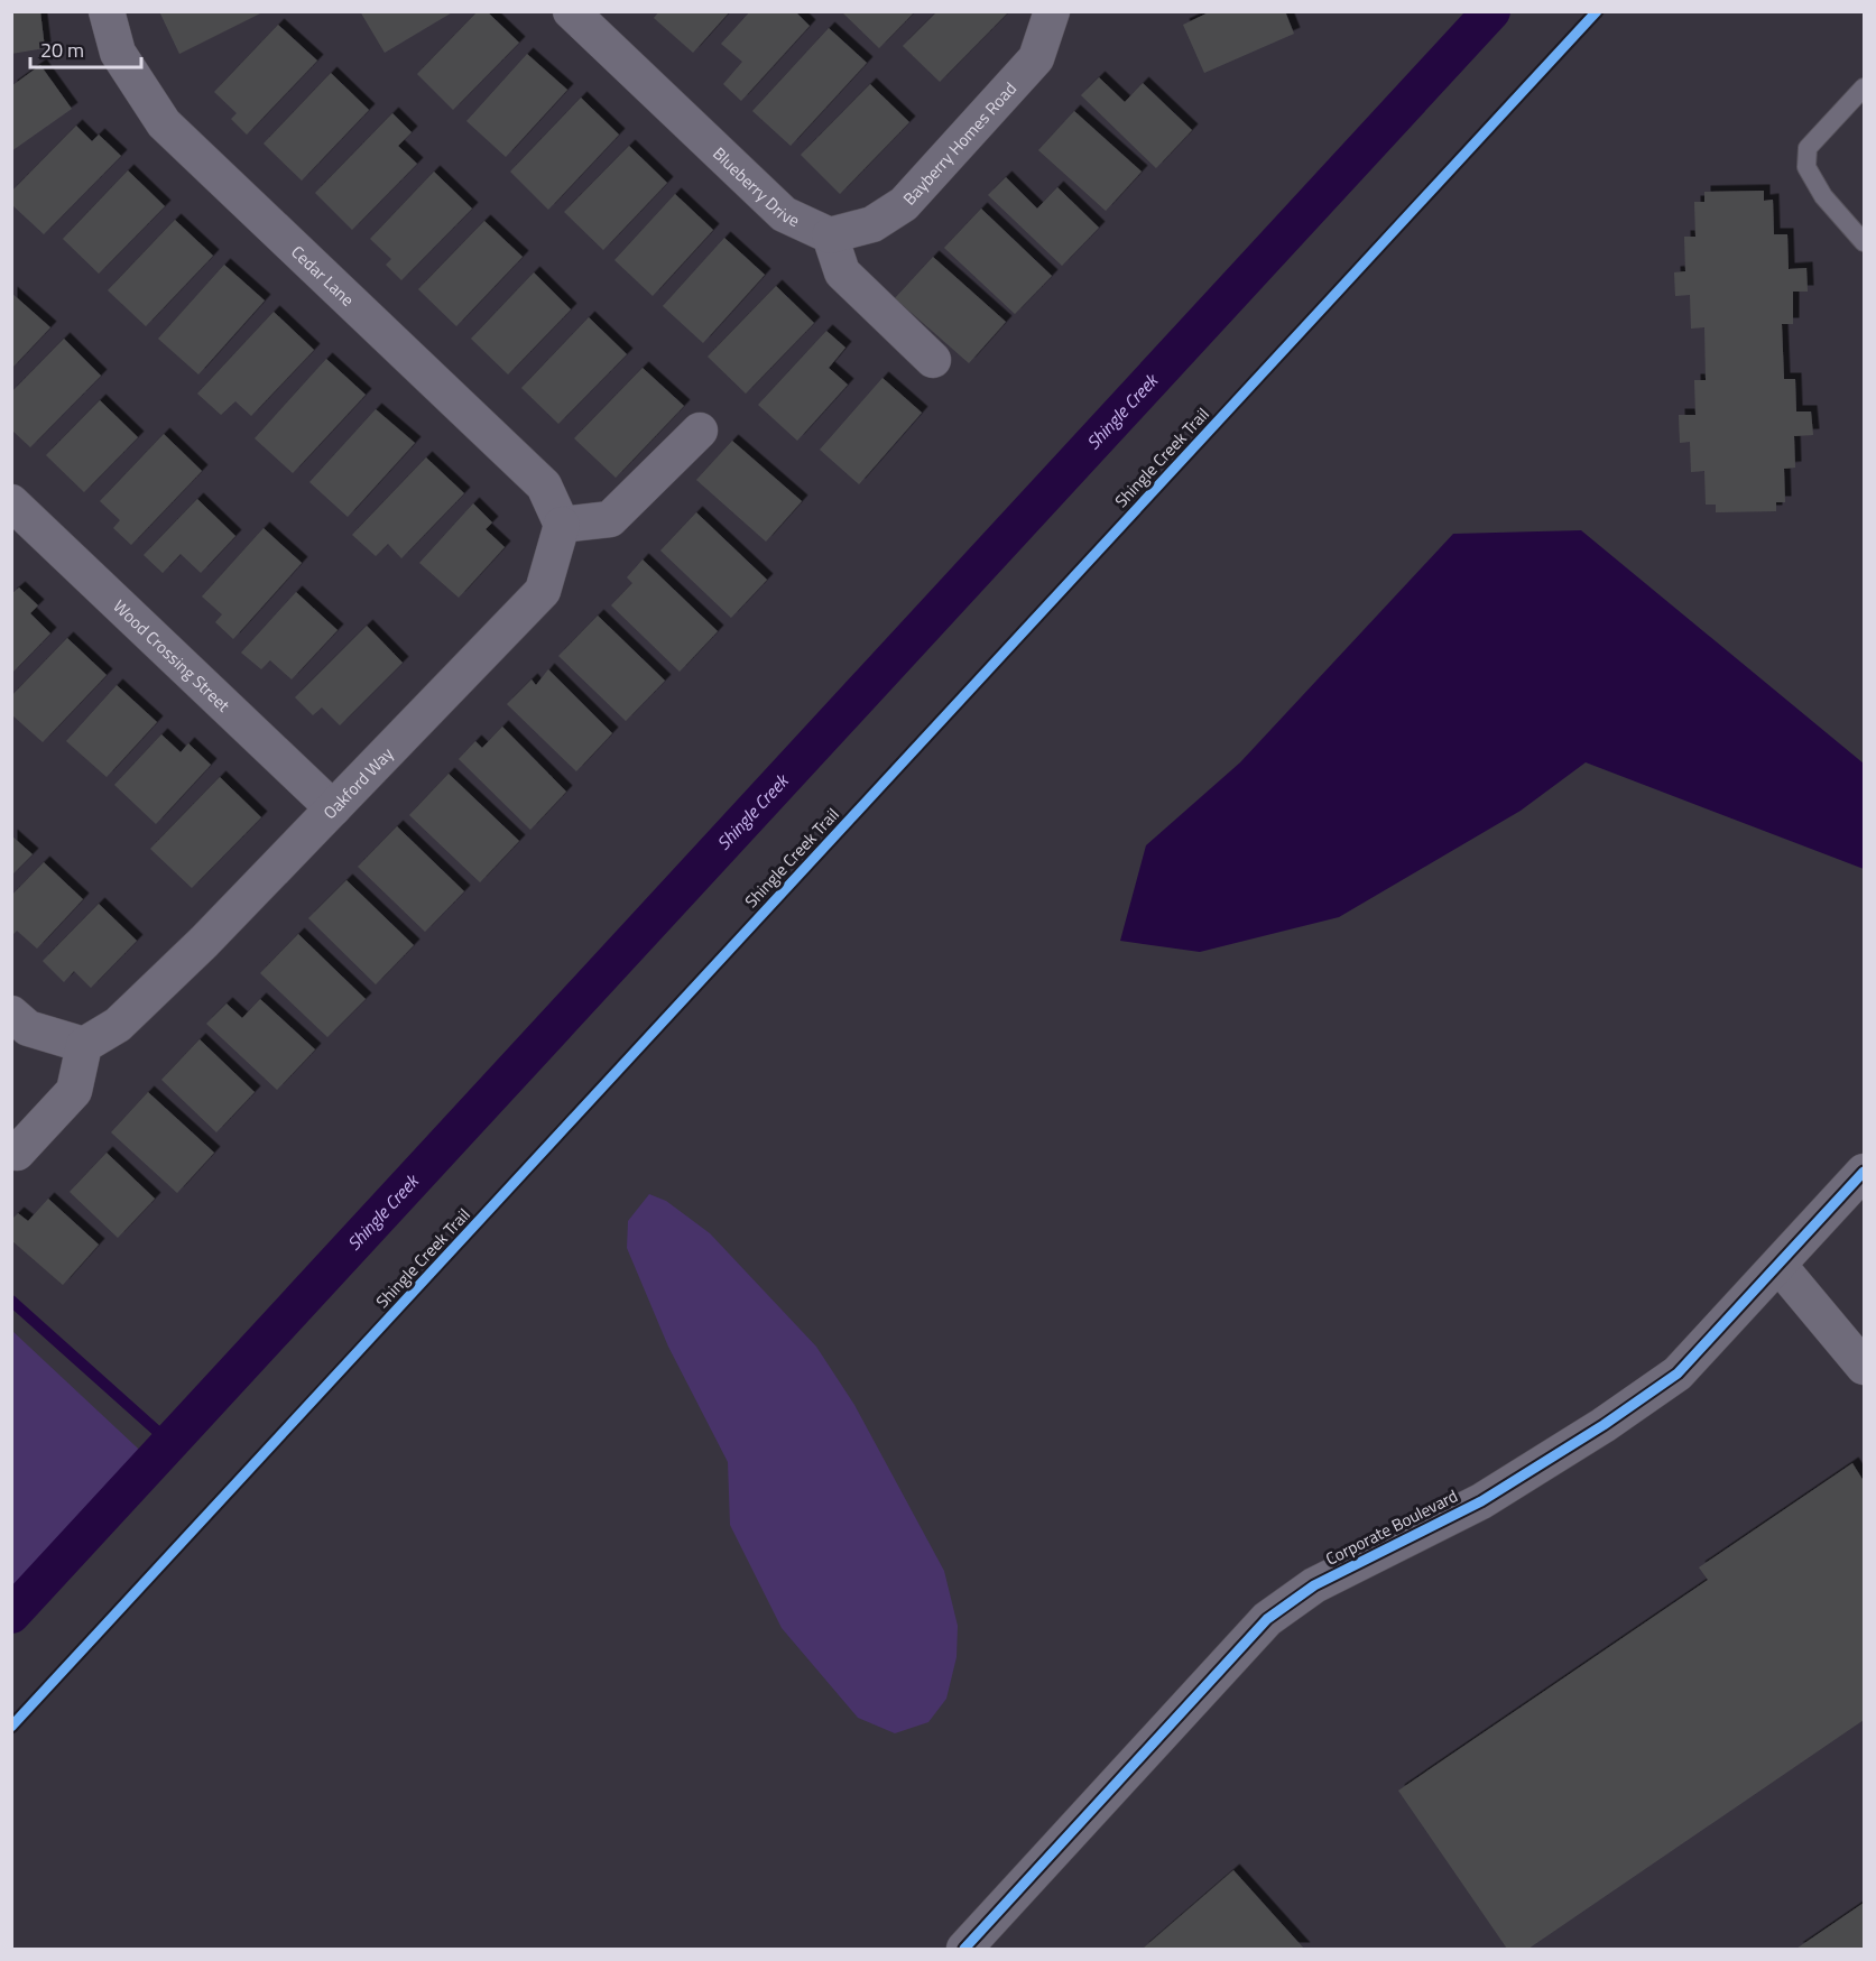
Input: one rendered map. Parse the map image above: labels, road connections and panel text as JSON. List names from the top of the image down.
{
  "streets": {
    "street": [
      "Bayberry Homes Road",
      "Blueberry Drive",
      "Cedar Lane",
      "Wood Crossing Street",
      "Oakford Way",
      "Corporate Boulevard"
    ],
    "cycle path": ["Shingle Creek Trail"]
  },
  "crossings": [
    ["Bayberry Homes Road", "Blueberry Drive"],
    ["Cedar Lane", "Oakford Way"],
    ["Wood Crossing Street", "Oakford Way"]
  ],
  "water": ["Shingle Creek"],
  "scale_bar": "20 m"
}
